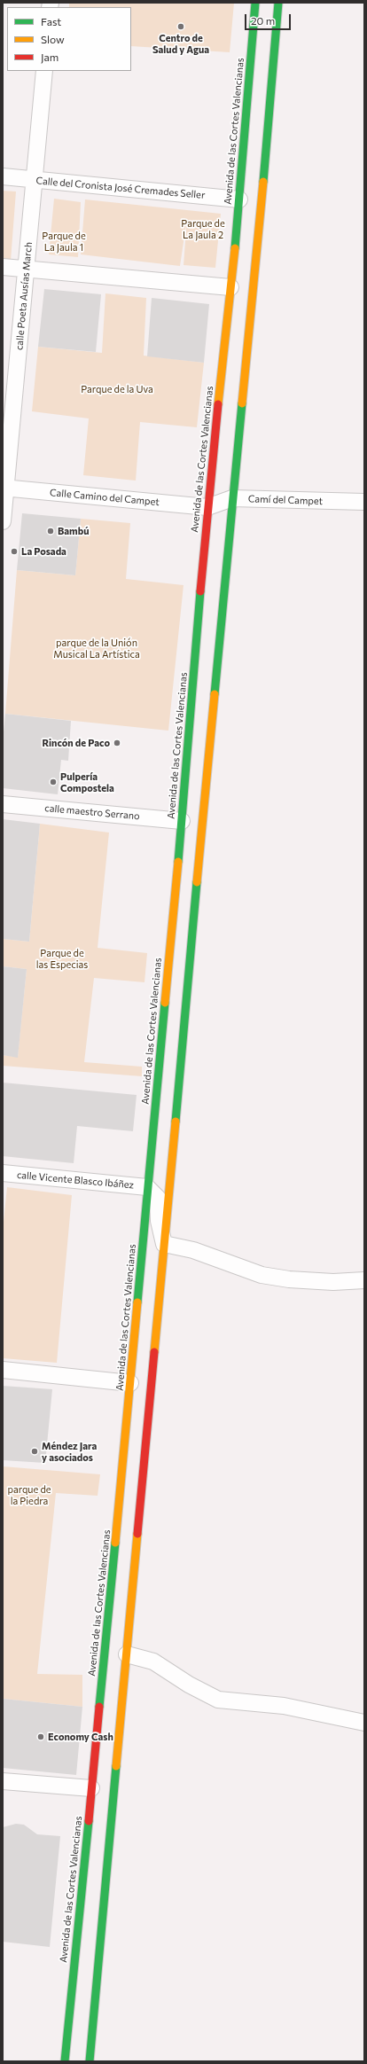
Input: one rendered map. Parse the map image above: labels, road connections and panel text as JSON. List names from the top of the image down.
{
  "streets": {
    "street": [
      "Avenida de las Cortes Valencianas",
      "Calle del Cronista José Cremades Seller",
      "calle Poeta Ausías March",
      "Calle Camino del Campet",
      "Camí del Campet",
      "calle maestro Serrano",
      "calle Vicente Blasco Ibáñez"
    ]
  },
  "crossings": [
    ["Avenida de las Cortes Valencianas", "Calle del Cronista José Cremades Seller"],
    ["Avenida de las Cortes Valencianas", "Calle Camino del Campet"],
    ["Avenida de las Cortes Valencianas", "Camí del Campet"],
    ["Avenida de las Cortes Valencianas", "calle maestro Serrano"],
    ["Avenida de las Cortes Valencianas", "calle Vicente Blasco Ibáñez"],
    ["Calle del Cronista José Cremades Seller", "calle Poeta Ausías March"],
    ["calle Poeta Ausías March", "Calle Camino del Campet"],
    ["Calle Camino del Campet", "Camí del Campet"]
  ],
  "parks": [
    "Parque de La Jaula 2",
    "Parque de La Jaula 1",
    "Parque de la Uva",
    "parque de la Unión Musical La Artística",
    "Parque de las Especias",
    "parque de la Piedra"
  ],
  "places": [
    "Centro de Salud y Agua",
    "Bambú",
    "La Posada",
    "Rincón de Paco",
    "Pulpería Compostela",
    "Méndez Jara y asociados",
    "Economy Cash"
  ],
  "legend": ["Fast", "Slow", "Jam"],
  "scale_bar": "20 m"
}
